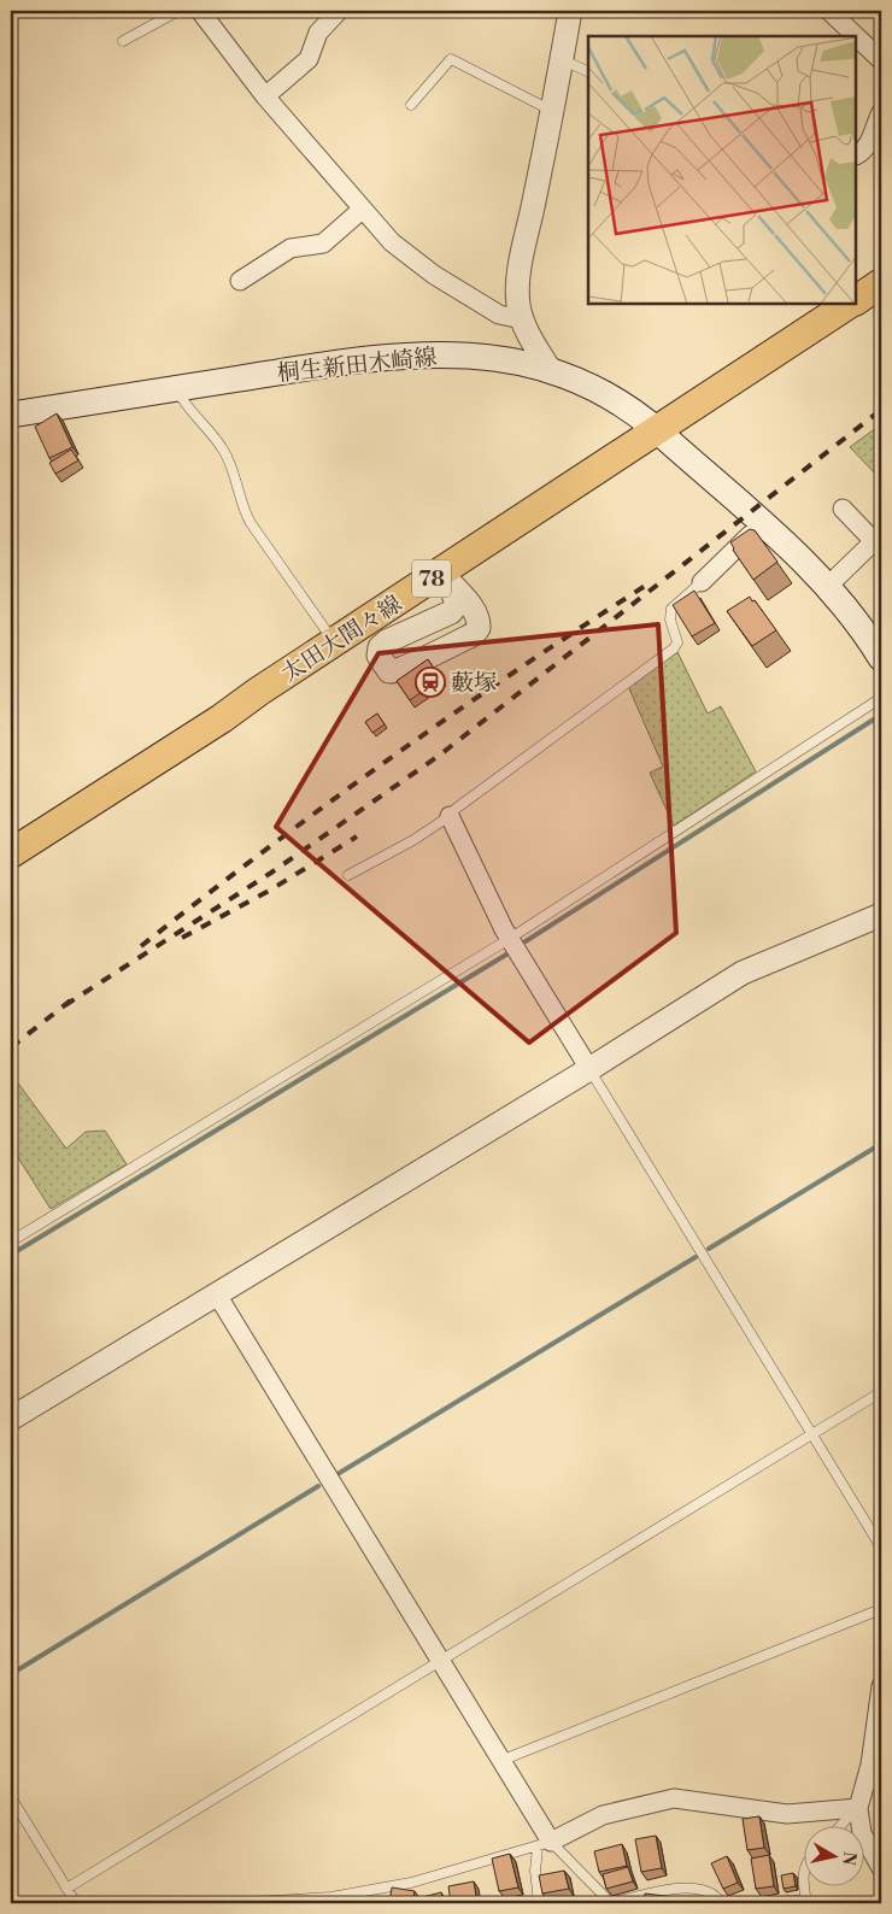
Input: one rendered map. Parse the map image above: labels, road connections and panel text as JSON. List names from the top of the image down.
{
  "streets": {
    "main road": ["桐生新田木崎線", "78", "太田大間々線"]
  },
  "crossings": [
    ["桐生新田木崎線", "太田大間々線"]
  ],
  "places": {
    "station": ["藪塚"]
  },
  "north": "right"
}
